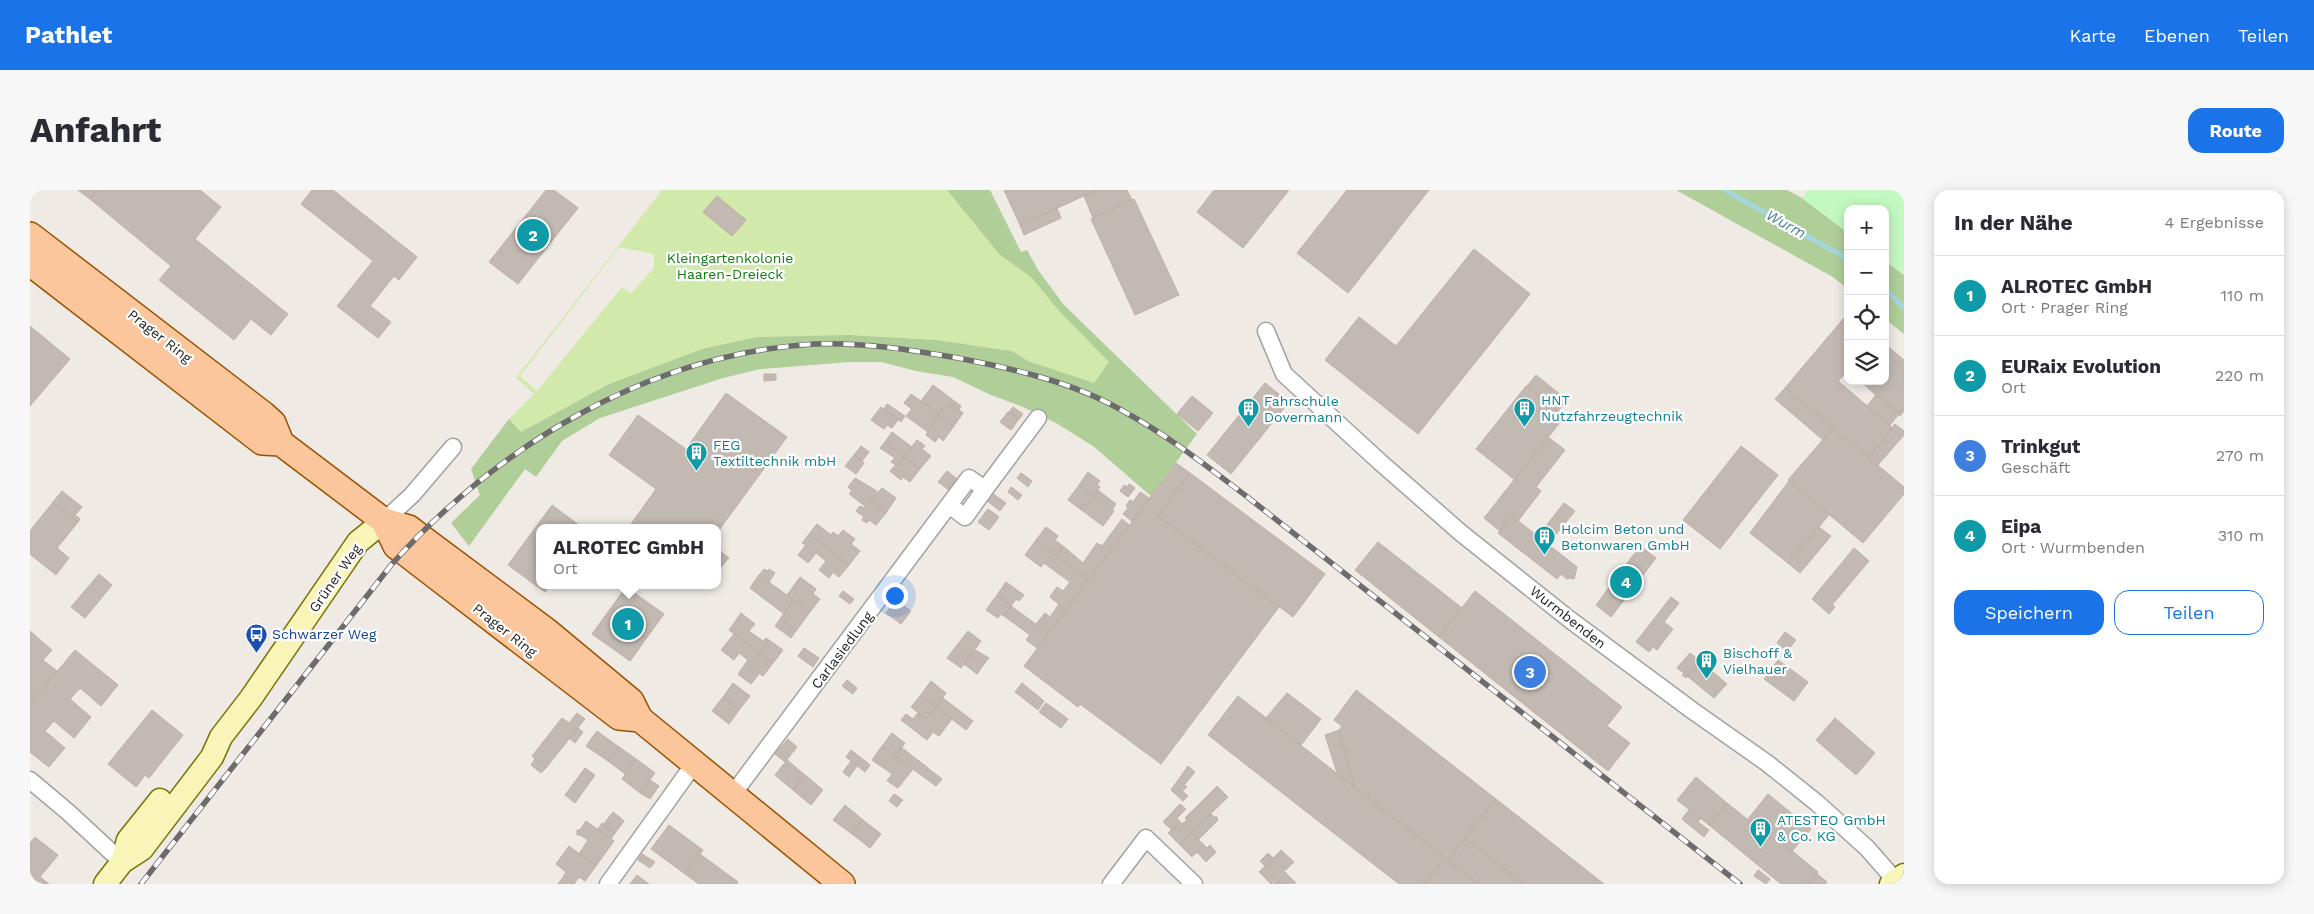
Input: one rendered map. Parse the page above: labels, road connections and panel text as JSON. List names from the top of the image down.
{
  "streets": {
    "main road": ["Prager Ring"],
    "street": ["Grüner Weg", "Wurmbenden", "Carlasiedlung"]
  },
  "crossings": [
    ["Prager Ring", "Grüner Weg"],
    ["Prager Ring", "Carlasiedlung"]
  ],
  "water": ["Wurm"],
  "parks": ["Kleingartenkolonie Haaren-Dreieck"],
  "places": {
    "building": [
      "HNT Nutzfahrzeugtechnik",
      "Fahrschule Dovermann",
      "FEG Textiltechnik mbH",
      "Holcim Beton und Betonwaren GmbH",
      "Bischoff & Vielhauer",
      "ATESTEO GmbH & Co. KG"
    ],
    "bus stop": ["Schwarzer Weg"]
  },
  "page": {
    "header": "Pathlet",
    "nav": ["Karte", "Ebenen", "Teilen"],
    "buttons": [
      "Route",
      ["Speichern", "Teilen"]
    ],
    "title": "Anfahrt",
    "heading": ["In der Nähe", "4 Ergebnisse"],
    "map_buttons": ["+", "−"],
    "pins": [
      "2",
      "4",
      "1",
      "3"
    ],
    "list": [
      {
        "mark": "1",
        "name": "ALROTEC GmbH",
        "note": "Ort · Prager Ring",
        "value": "110 m"
      },
      {
        "mark": "2",
        "name": "EURaix Evolution",
        "note": "Ort",
        "value": "220 m"
      },
      {
        "mark": "3",
        "name": "Trinkgut",
        "note": "Geschäft",
        "value": "270 m"
      },
      {
        "mark": "4",
        "name": "Eipa",
        "note": "Ort · Wurmbenden",
        "value": "310 m"
      }
    ],
    "popup": ["ALROTEC GmbH", "Ort"]
  }
}
